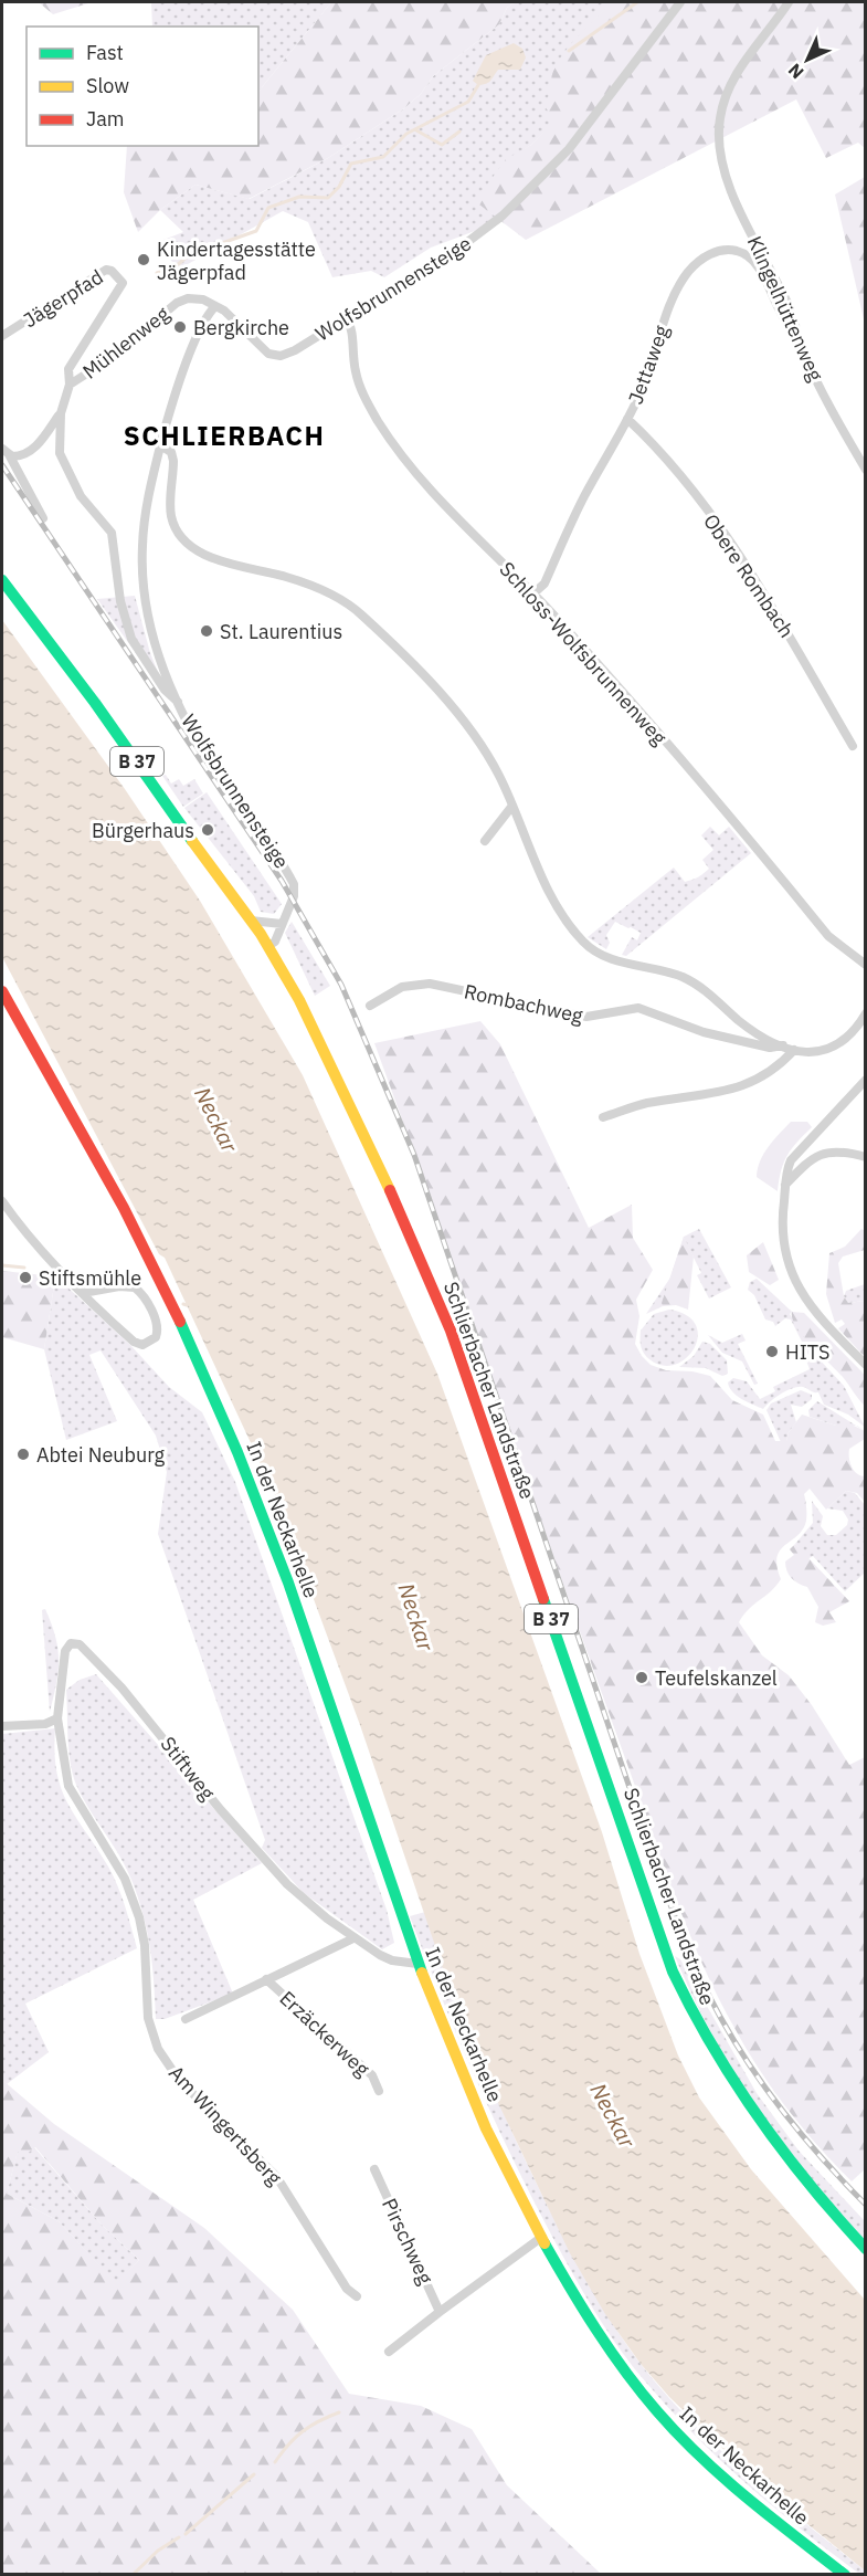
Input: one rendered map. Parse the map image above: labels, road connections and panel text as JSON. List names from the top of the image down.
{
  "streets": {
    "main road": ["B 37", "Schlierbacher Landstraße", "In der Neckarhelle"],
    "street": [
      "Wolfsbrunnensteige",
      "Jägerpfad",
      "Klingelhüttenweg",
      "Mühlenweg",
      "Jettaweg",
      "Obere Rombach",
      "Schloss-Wolfsbrunnenweg",
      "Rombachweg",
      "Stiftweg",
      "Erzäckerweg",
      "Am Wingertsberg",
      "Pirschweg"
    ]
  },
  "crossings": [
    ["Wolfsbrunnensteige", "Mühlenweg"],
    ["Wolfsbrunnensteige", "Schloss-Wolfsbrunnenweg"],
    ["Wolfsbrunnensteige", "Schlierbacher Landstraße"],
    ["Jägerpfad", "Mühlenweg"],
    ["Klingelhüttenweg", "Jettaweg"],
    ["Jettaweg", "Obere Rombach"],
    ["Jettaweg", "Schloss-Wolfsbrunnenweg"],
    ["In der Neckarhelle", "Stiftweg"],
    ["In der Neckarhelle", "Pirschweg"],
    ["Stiftweg", "Erzäckerweg"],
    ["Stiftweg", "Am Wingertsberg"]
  ],
  "districts": ["SCHLIERBACH"],
  "water": ["Neckar"],
  "places": [
    "Kindertagesstätte Jägerpfad",
    "Bergkirche",
    "St. Laurentius",
    "Bürgerhaus",
    "Stiftsmühle",
    "HITS",
    "Abtei Neuburg",
    "Teufelskanzel"
  ],
  "legend": ["Fast", "Slow", "Jam"],
  "north": "bottom left"
}
